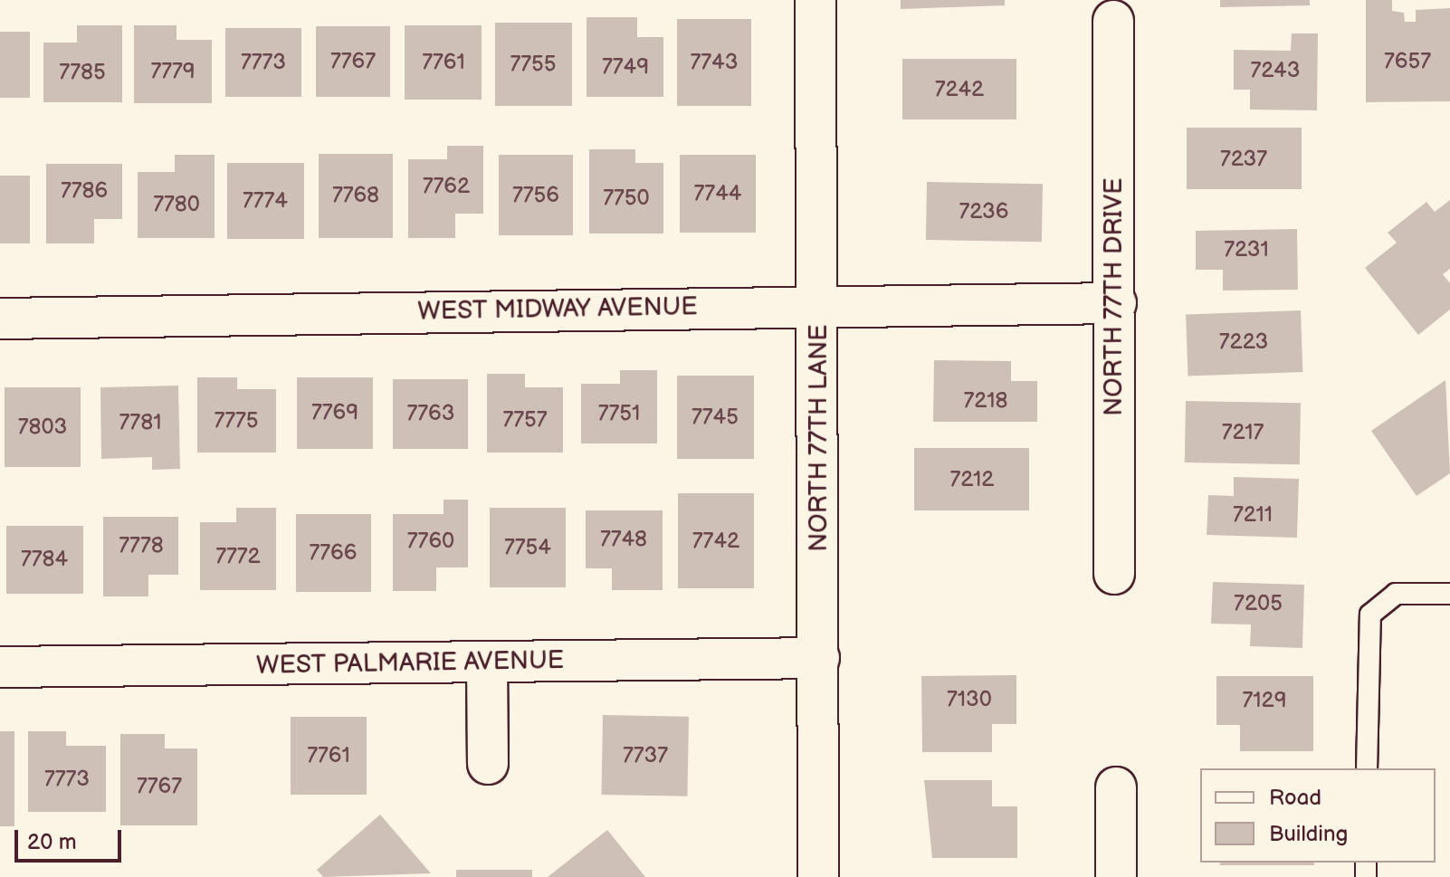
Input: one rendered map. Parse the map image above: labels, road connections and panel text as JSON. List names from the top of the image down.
{
  "streets": {
    "street": [
      "NORTH 77TH DRIVE",
      "WEST MIDWAY AVENUE",
      "NORTH 77TH LANE",
      "WEST PALMARIE AVENUE"
    ]
  },
  "crossings": [
    ["NORTH 77TH DRIVE", "WEST MIDWAY AVENUE"],
    ["WEST MIDWAY AVENUE", "NORTH 77TH LANE"],
    ["NORTH 77TH LANE", "WEST PALMARIE AVENUE"]
  ],
  "house_numbers": [
    "7767",
    "7657",
    "7773",
    "7761",
    "7743",
    "7755",
    "7749",
    "7243",
    "7779",
    "7785",
    "7242",
    "7237",
    "7762",
    "7786",
    "7744",
    "7768",
    "7756",
    "7750",
    "7774",
    "7780",
    "7236",
    "7231",
    "7223",
    "7218",
    "7769",
    "7763",
    "7751",
    "7745",
    "7757",
    "7775",
    "7781",
    "7803",
    "7217",
    "7212",
    "7211",
    "7748",
    "7760",
    "7742",
    "7778",
    "7754",
    "7766",
    "7772",
    "7784",
    "7205",
    "7130",
    "7129",
    "7761",
    "7737",
    "7773",
    "7767"
  ],
  "legend": ["Road", "Building"],
  "scale_bar": "20 m"
}
